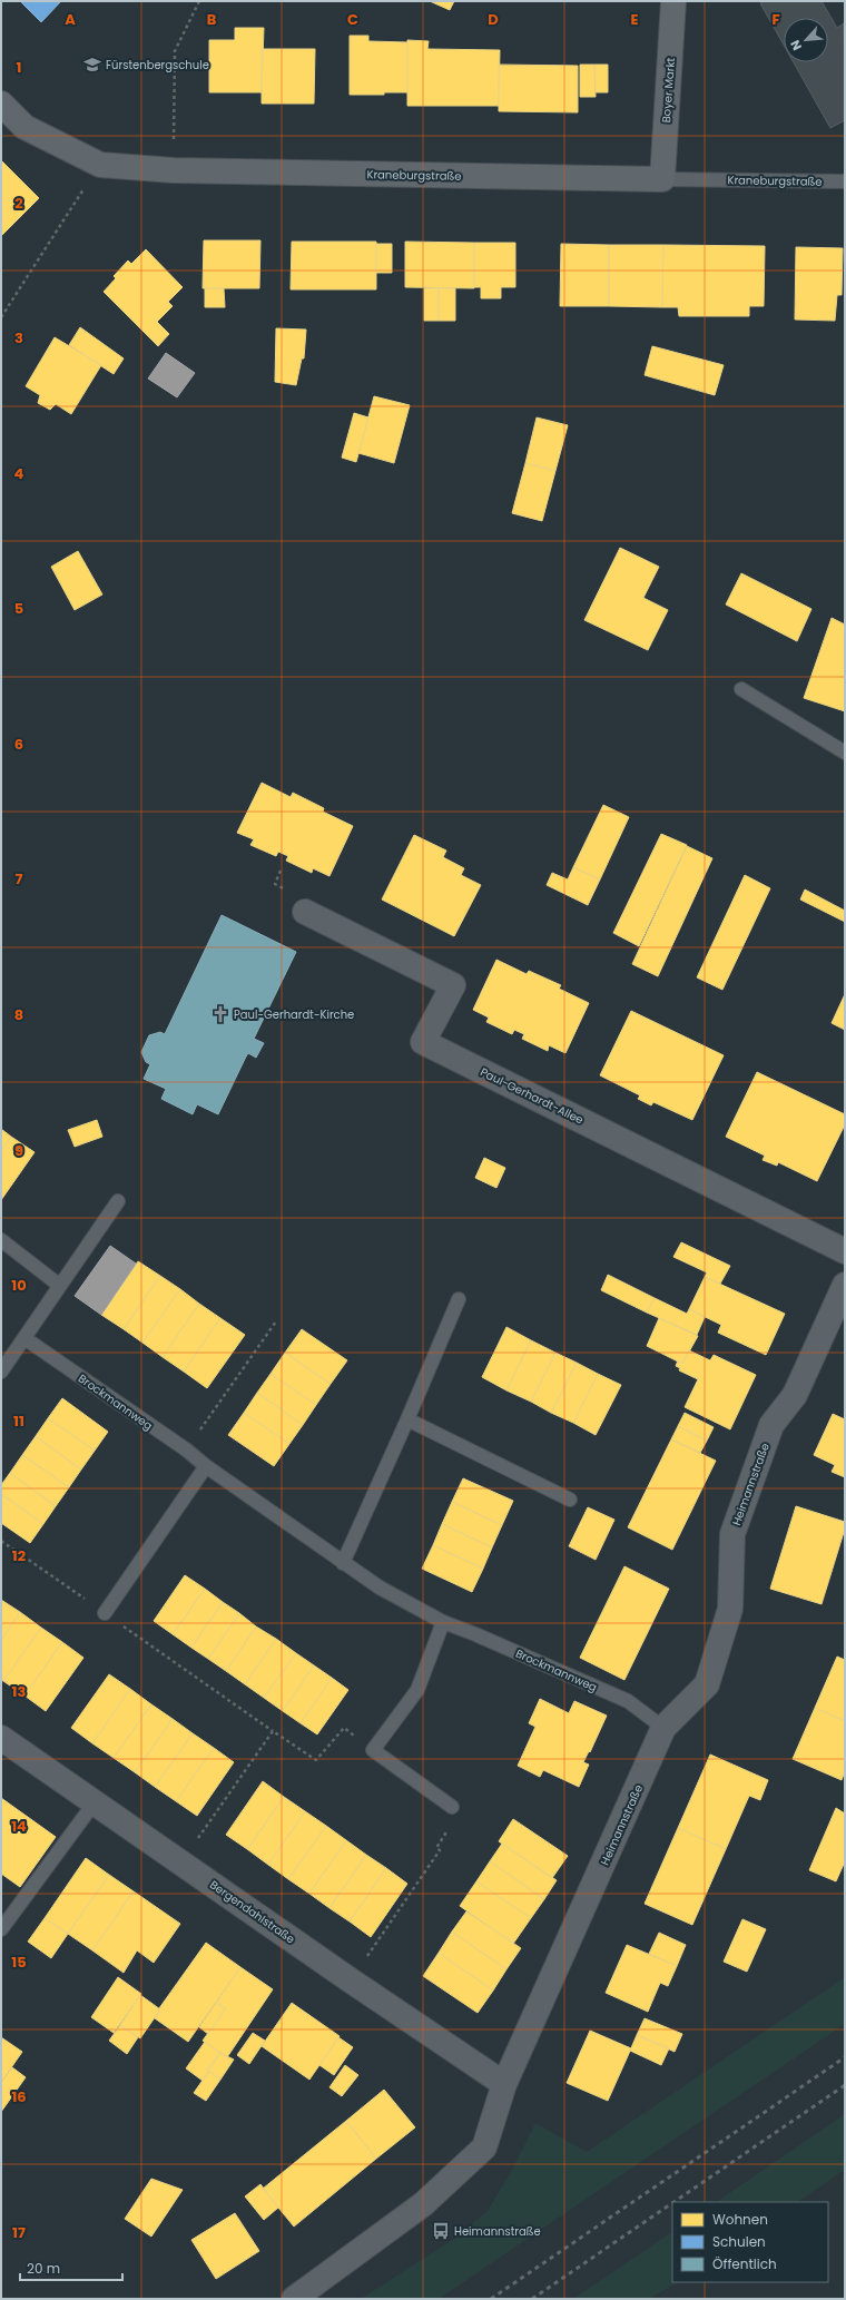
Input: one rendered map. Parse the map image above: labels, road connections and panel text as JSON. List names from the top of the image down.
{
  "streets": {
    "street": [
      "Boyer Markt",
      "Kraneburgstraße",
      "Paul-Gerhardt-Allee",
      "Heimannstraße",
      "Bergendahlstraße"
    ],
    "lane": ["Brockmannweg"]
  },
  "crossings": [
    ["Boyer Markt", "Kraneburgstraße"],
    ["Brockmannweg", "Heimannstraße"],
    ["Heimannstraße", "Bergendahlstraße"]
  ],
  "places": {
    "school or university": ["Fürstenbergschule"],
    "church": ["Paul-Gerhardt-Kirche"],
    "bus stop": ["Heimannstraße"]
  },
  "legend": ["Wohnen", "Schulen", "Öffentlich"],
  "scale_bar": "20 m",
  "north": "bottom left",
  "grid": {
    "columns": [
      "A",
      "B",
      "C",
      "D",
      "E",
      "F"
    ],
    "rows": [
      "1",
      "2",
      "3",
      "4",
      "5",
      "6",
      "7",
      "8",
      "9",
      "10",
      "11",
      "12",
      "13",
      "14",
      "15",
      "16",
      "17"
    ]
  }
}
